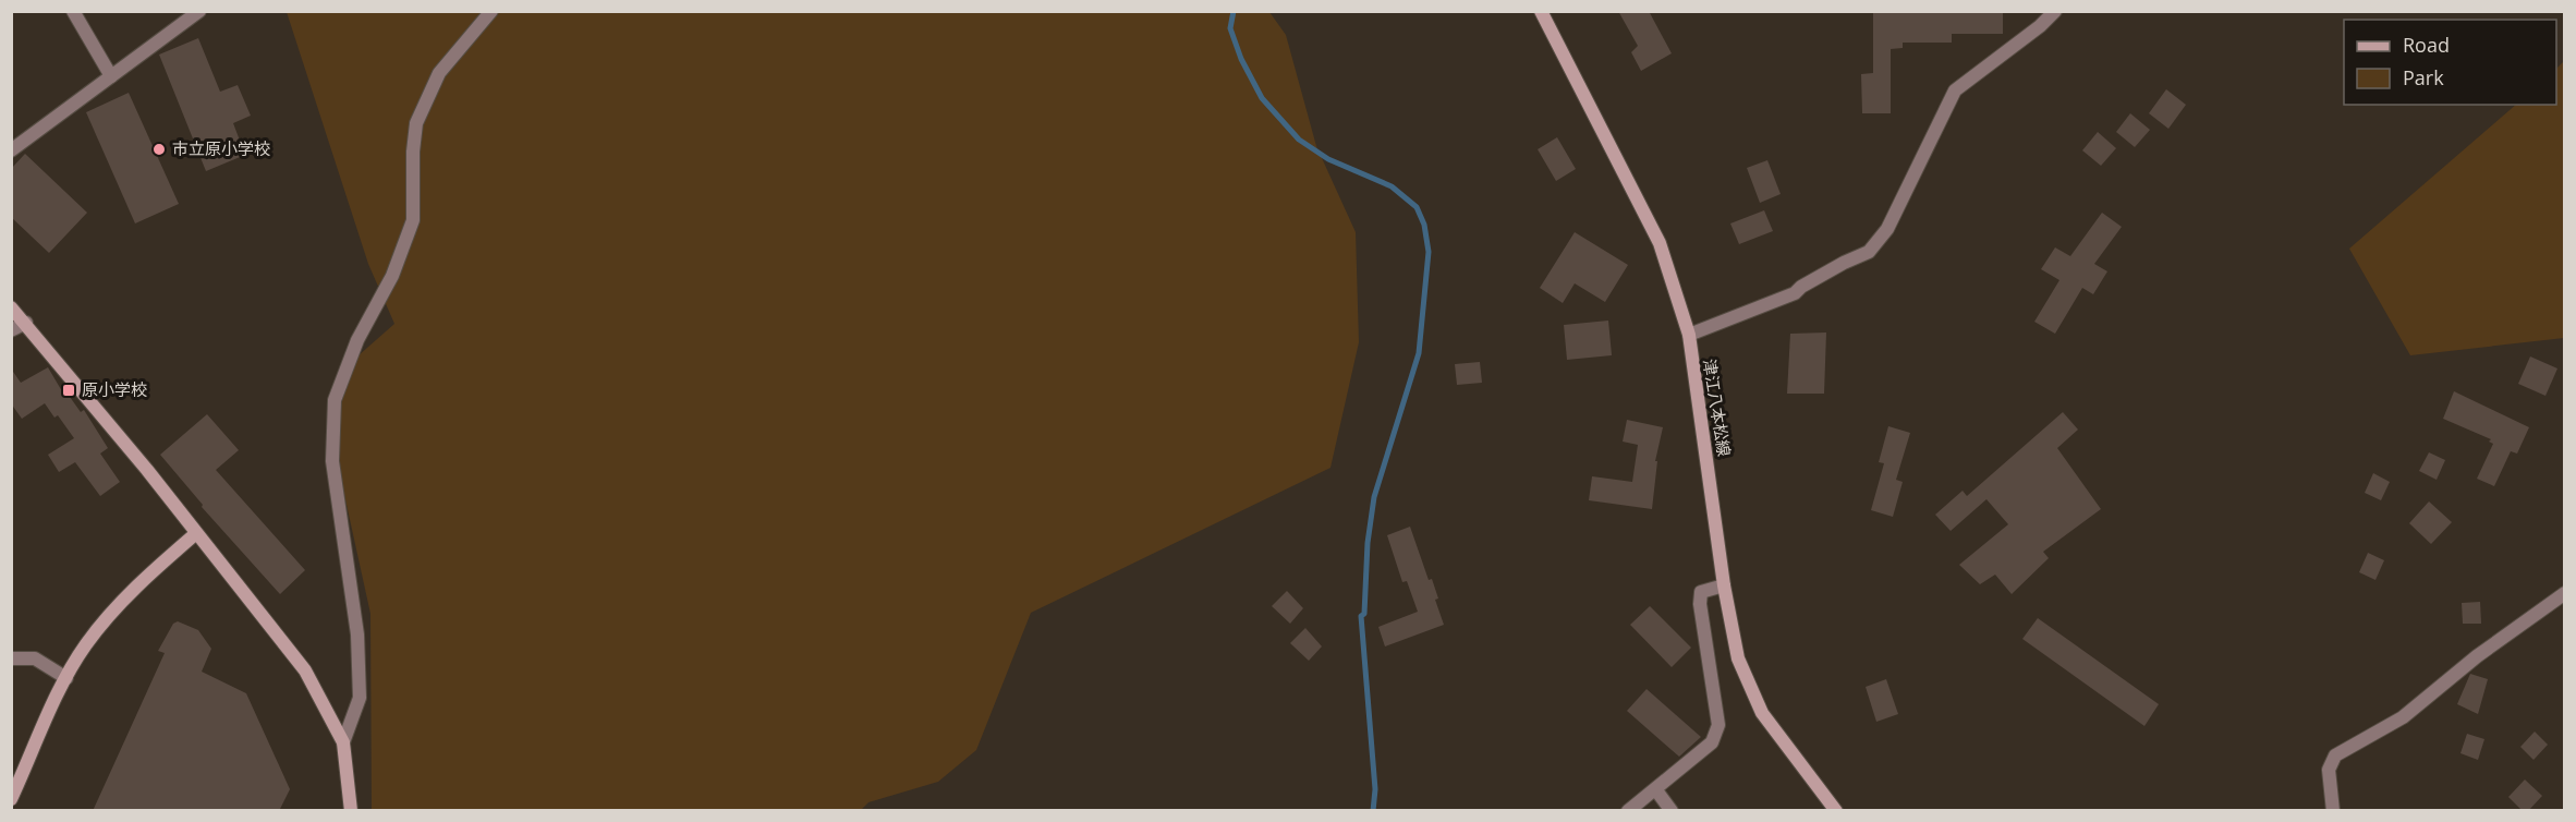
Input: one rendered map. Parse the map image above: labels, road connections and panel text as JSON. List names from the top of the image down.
{
  "streets": {
    "street": ["津江八本松線"]
  },
  "places": {
    "other": ["市立原小学校"],
    "transit": ["原小学校"]
  },
  "legend": ["Road", "Park"]
}
